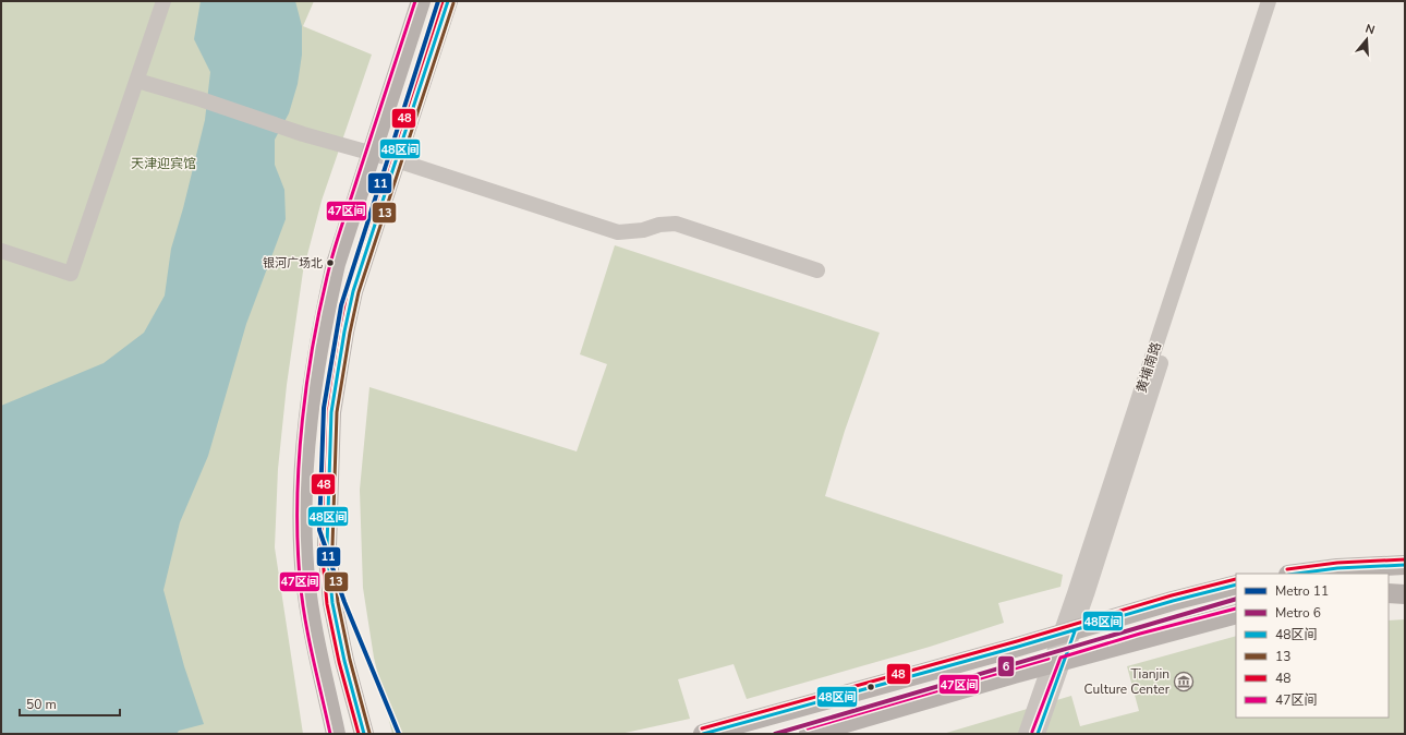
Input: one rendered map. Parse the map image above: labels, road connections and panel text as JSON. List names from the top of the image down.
{
  "streets": {
    "street": ["黄埔南路"]
  },
  "parks": ["天津迎宾馆"],
  "places": {
    "other": ["银河广场北"],
    "museum": ["Tianjin Culture Center"]
  },
  "lines": [
    "metro line 11",
    "transit line 48区间",
    "transit line 48",
    "transit line 47区间",
    "transit line 13",
    "metro line 6"
  ],
  "legend": [
    "Metro 11",
    "Metro 6",
    "48区间",
    "13",
    "48",
    "47区间"
  ],
  "scale_bar": "50 m",
  "north": "top"
}
